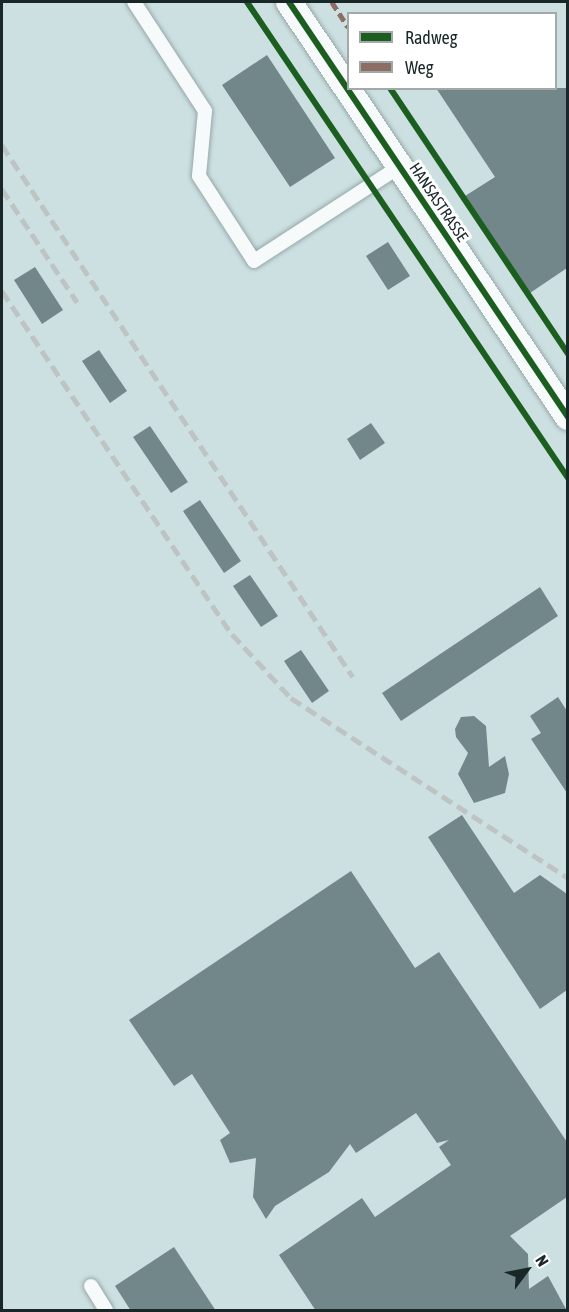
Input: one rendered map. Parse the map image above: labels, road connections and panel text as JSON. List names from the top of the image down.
{
  "streets": {
    "street": ["HANSASTRASSE"]
  },
  "legend": ["Radweg", "Weg"],
  "north": "top right"
}
